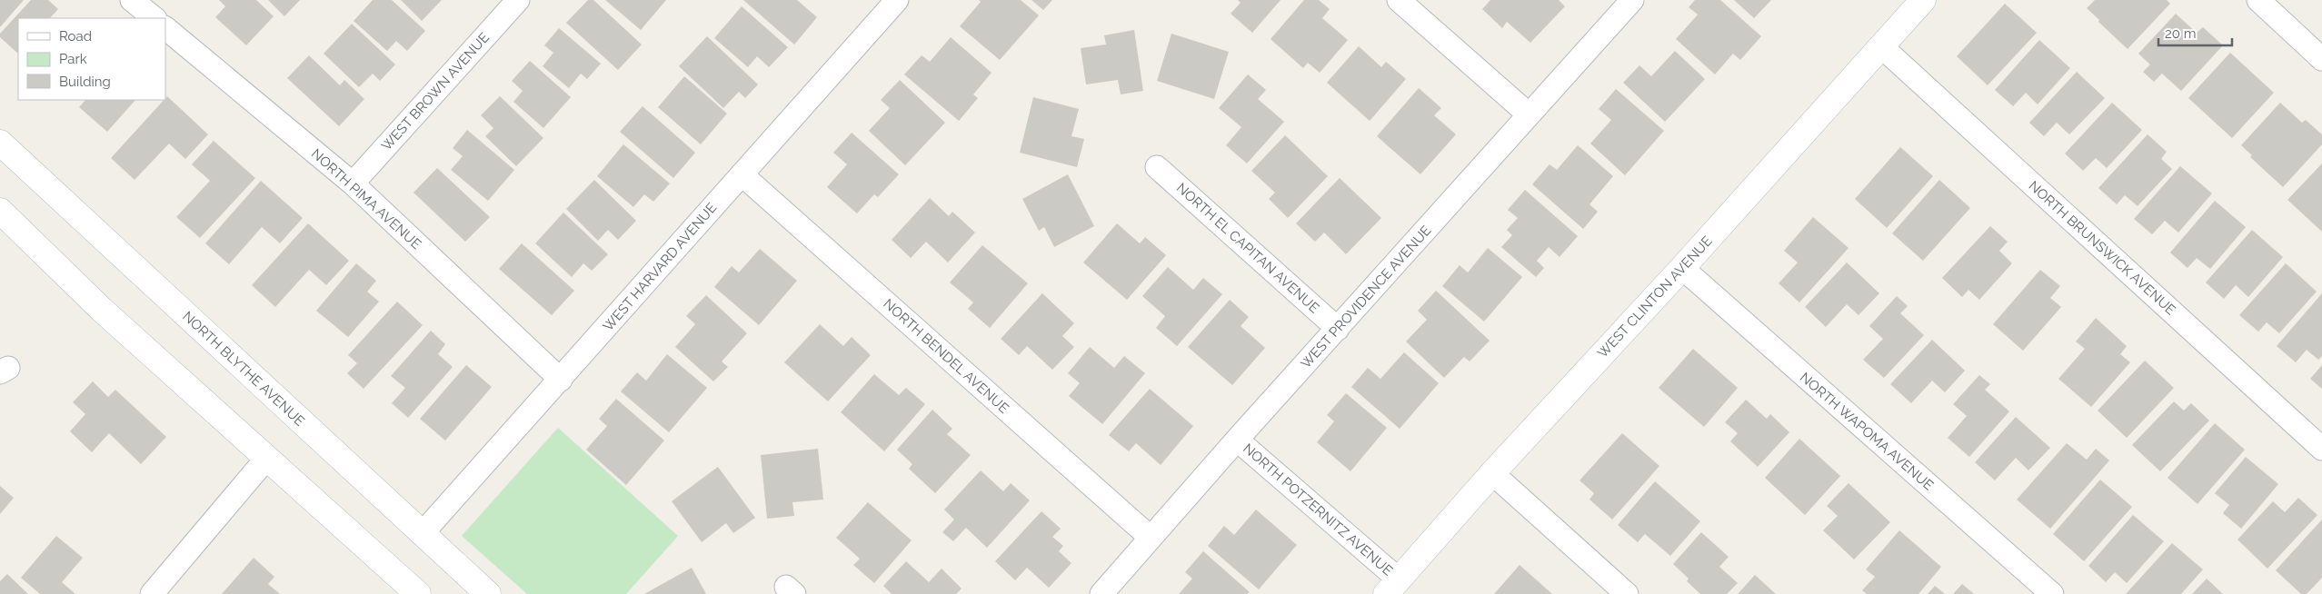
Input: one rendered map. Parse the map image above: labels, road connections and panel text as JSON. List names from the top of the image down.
{
  "streets": {
    "street": [
      "WEST BROWN AVENUE",
      "NORTH PIMA AVENUE",
      "NORTH EL CAPITAN AVENUE",
      "NORTH BRUNSWICK AVENUE",
      "WEST HARVARD AVENUE",
      "WEST PROVIDENCE AVENUE",
      "WEST CLINTON AVENUE",
      "NORTH BENDEL AVENUE",
      "NORTH BLYTHE AVENUE",
      "NORTH WAPOMA AVENUE",
      "NORTH POTZERNITZ AVENUE"
    ]
  },
  "crossings": [
    ["WEST BROWN AVENUE", "NORTH PIMA AVENUE"],
    ["NORTH PIMA AVENUE", "WEST HARVARD AVENUE"],
    ["NORTH EL CAPITAN AVENUE", "WEST PROVIDENCE AVENUE"],
    ["NORTH BRUNSWICK AVENUE", "WEST CLINTON AVENUE"],
    ["WEST HARVARD AVENUE", "NORTH BENDEL AVENUE"],
    ["WEST HARVARD AVENUE", "NORTH BLYTHE AVENUE"],
    ["WEST PROVIDENCE AVENUE", "NORTH BENDEL AVENUE"],
    ["WEST PROVIDENCE AVENUE", "NORTH POTZERNITZ AVENUE"],
    ["WEST CLINTON AVENUE", "NORTH WAPOMA AVENUE"],
    ["WEST CLINTON AVENUE", "NORTH POTZERNITZ AVENUE"]
  ],
  "legend": ["Road", "Park", "Building"],
  "scale_bar": "20 m"
}
